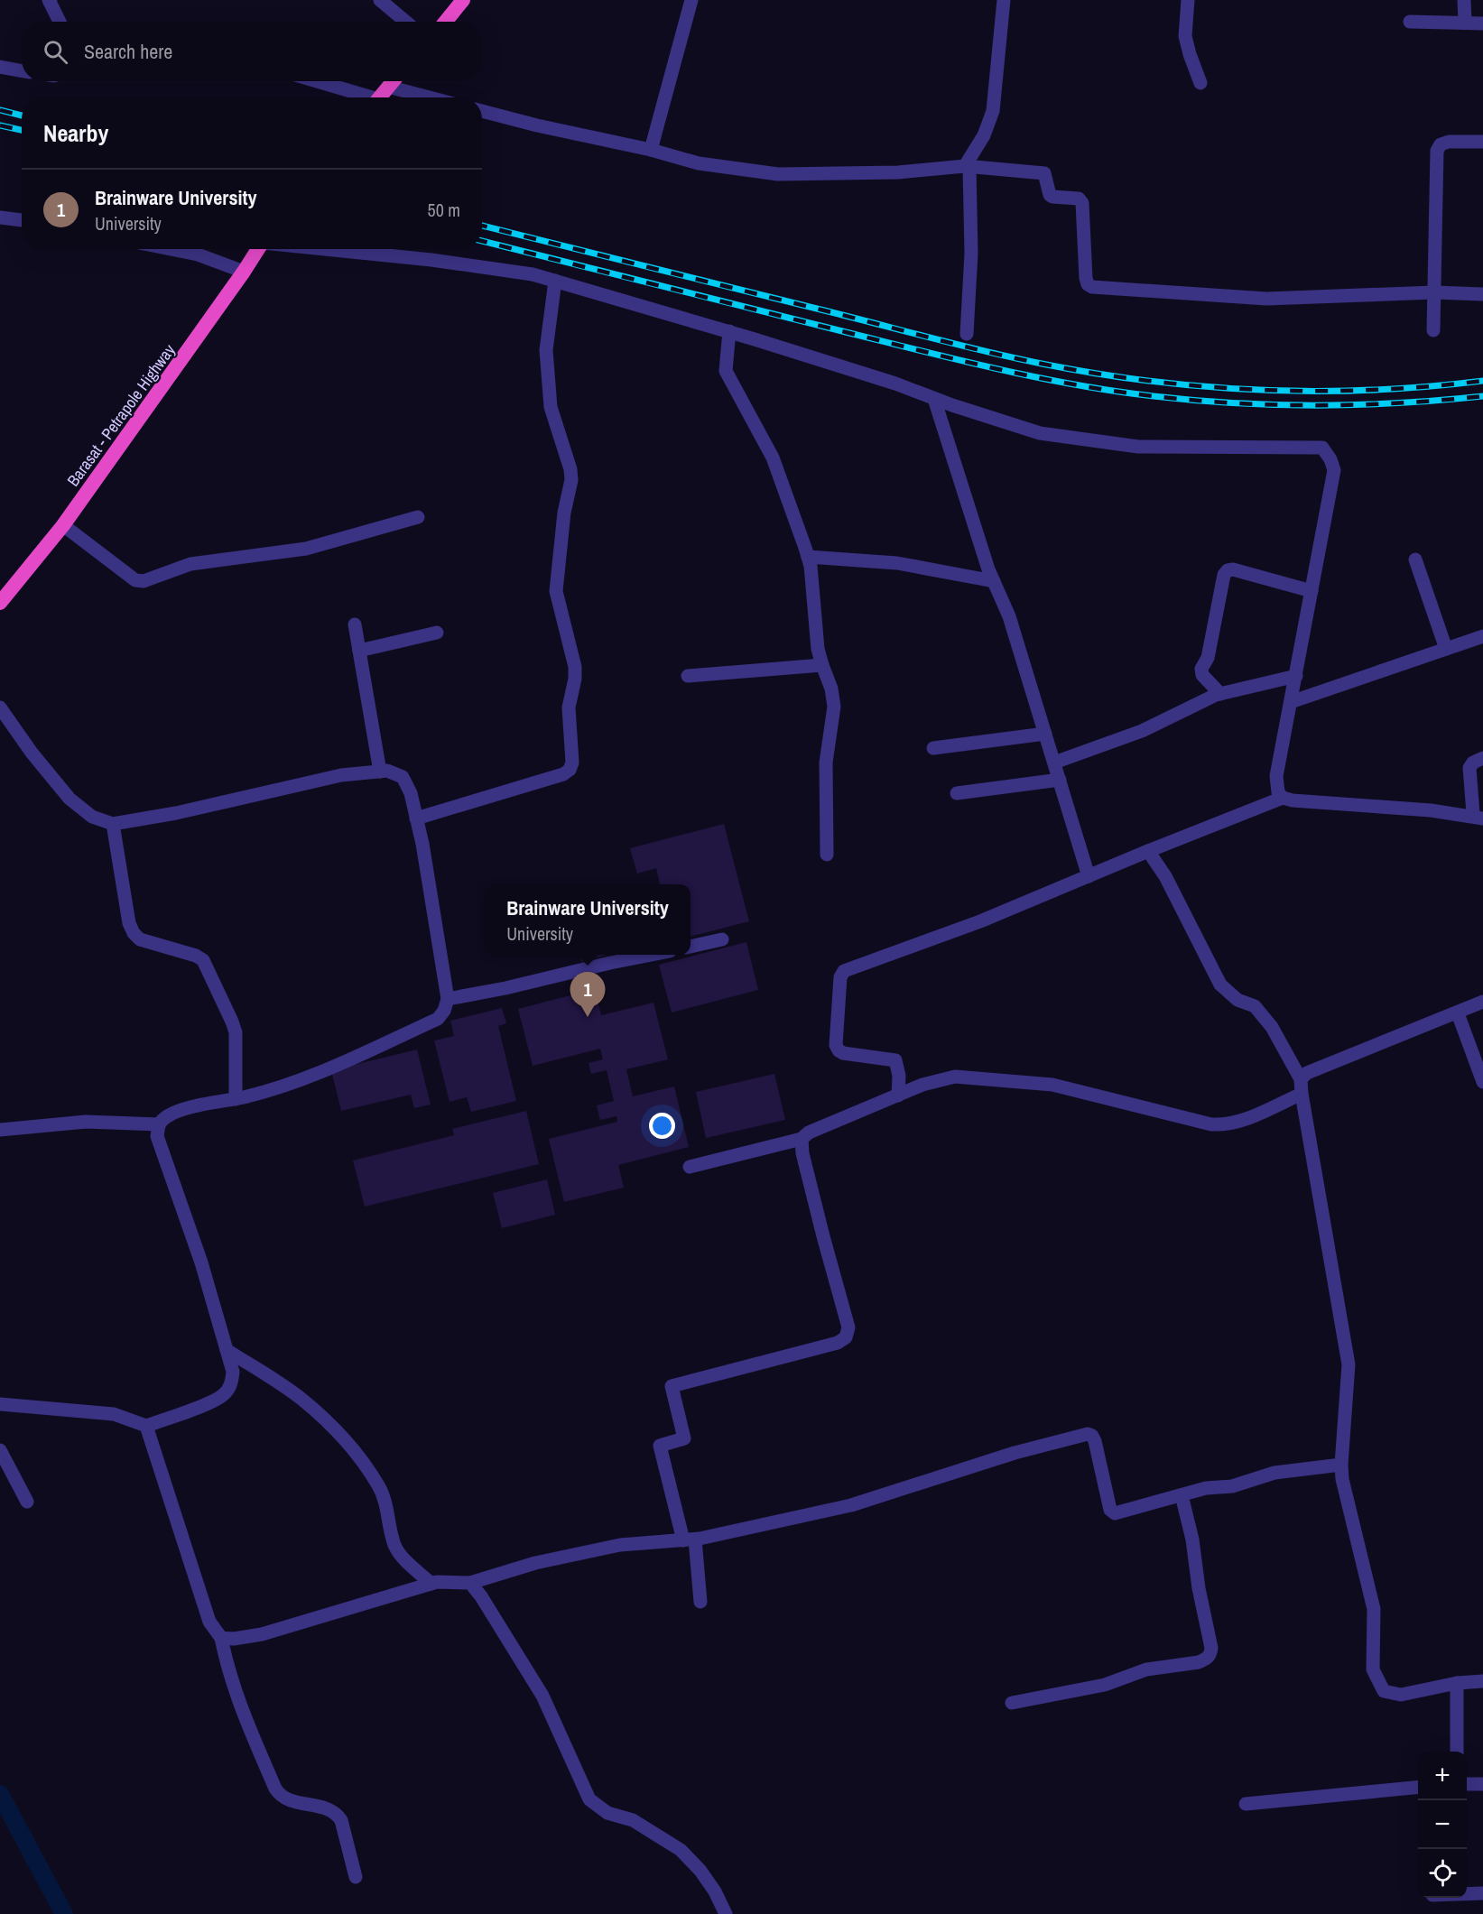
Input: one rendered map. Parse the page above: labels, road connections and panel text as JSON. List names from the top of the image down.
{
  "streets": {
    "highway": ["Barasat - Petrapole Highway"]
  },
  "page": {
    "search": "Search here",
    "heading": "Nearby",
    "list": [
      {
        "mark": "1",
        "name": "Brainware University",
        "note": "University",
        "value": "50 m"
      }
    ],
    "popup": ["Brainware University", "University"],
    "pins": "1",
    "map_buttons": ["+", "−"]
  }
}
